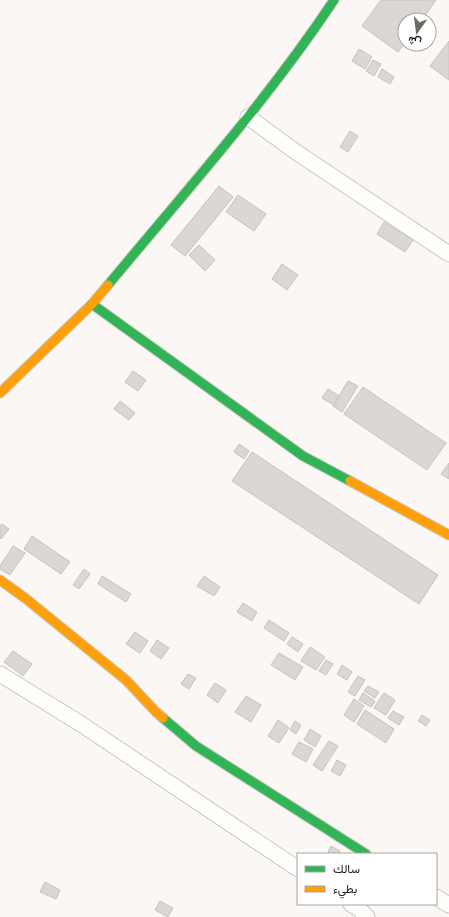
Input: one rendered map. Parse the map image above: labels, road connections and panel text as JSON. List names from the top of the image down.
{
  "legend": ["سالك", "بطيء"],
  "north": "bottom"
}
